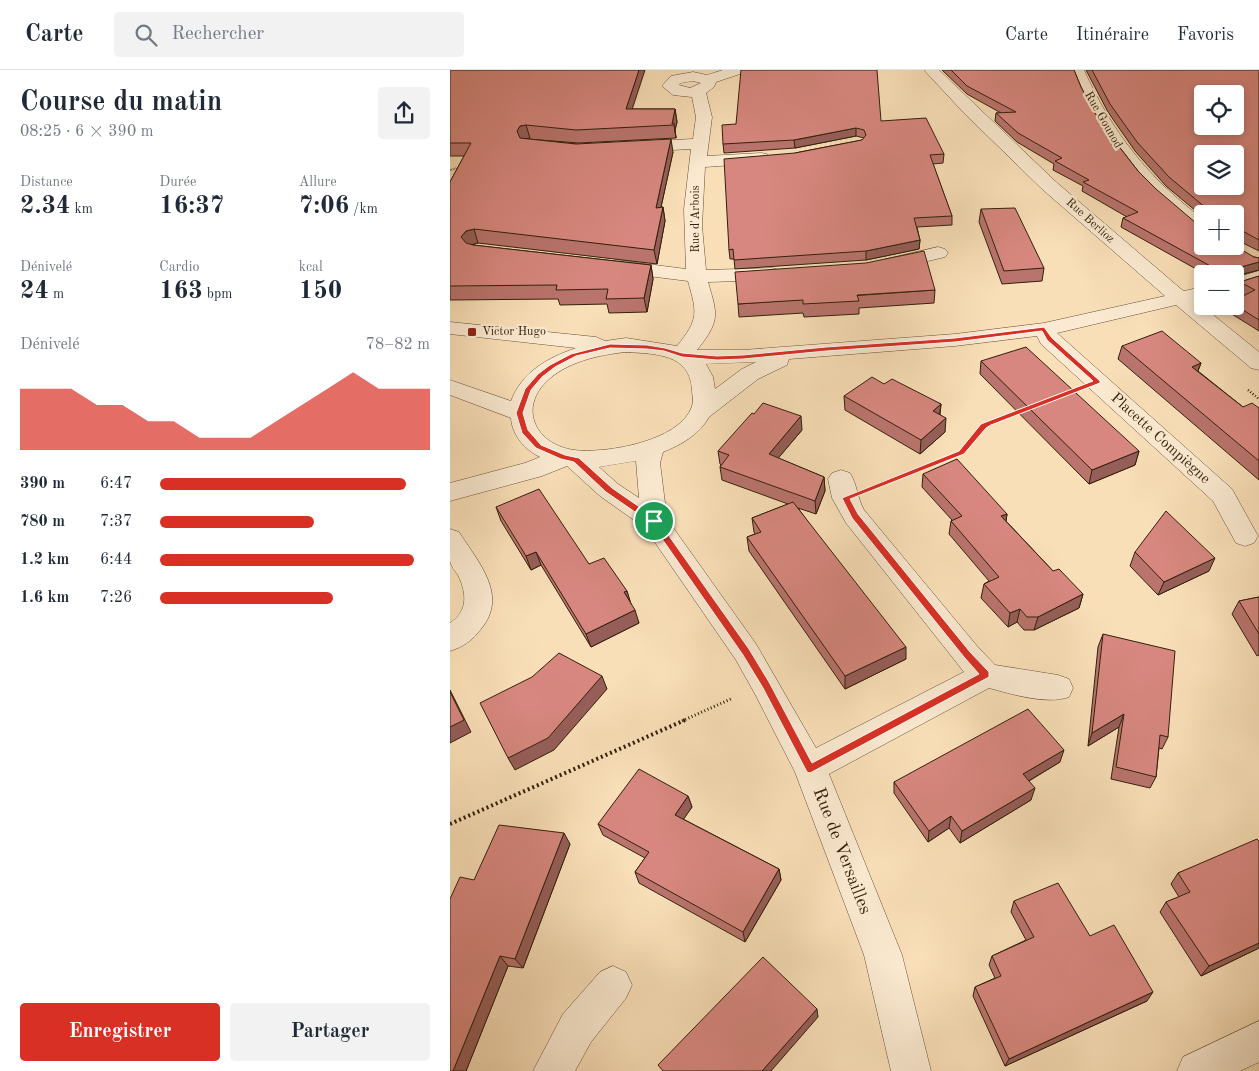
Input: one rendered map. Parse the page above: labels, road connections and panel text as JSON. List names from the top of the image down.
{
  "streets": {
    "street": [
      "Rue Gounod",
      "Rue d'Arbois",
      "Rue Berlioz",
      "Placette Compiègne",
      "Rue de Versailles"
    ]
  },
  "crossings": [
    ["Rue d'Arbois", "Rue de Versailles"]
  ],
  "places": {
    "transit": ["Victor Hugo"]
  },
  "page": {
    "header": "Carte",
    "search": "Rechercher",
    "nav": ["Carte", "Itinéraire", "Favoris"],
    "heading": ["Course du matin", "08:25 · 6 × 390 m"],
    "map_buttons": ["+", "−"],
    "stats": [
      ["Distance", "2.34 km"],
      ["Durée", "16:37"],
      ["Allure", "7:06 /km"],
      ["Dénivelé", "24 m"],
      ["Cardio", "163 bpm"],
      ["kcal", "150"]
    ],
    "chart": ["Dénivelé", "78–82 m"],
    "list": [
      {
        "name": "390 m",
        "note": "6:47"
      },
      {
        "name": "780 m",
        "note": "7:37"
      },
      {
        "name": "1.2 km",
        "note": "6:44"
      },
      {
        "name": "1.6 km",
        "note": "7:26"
      }
    ],
    "buttons": ["Enregistrer", "Partager"]
  }
}
